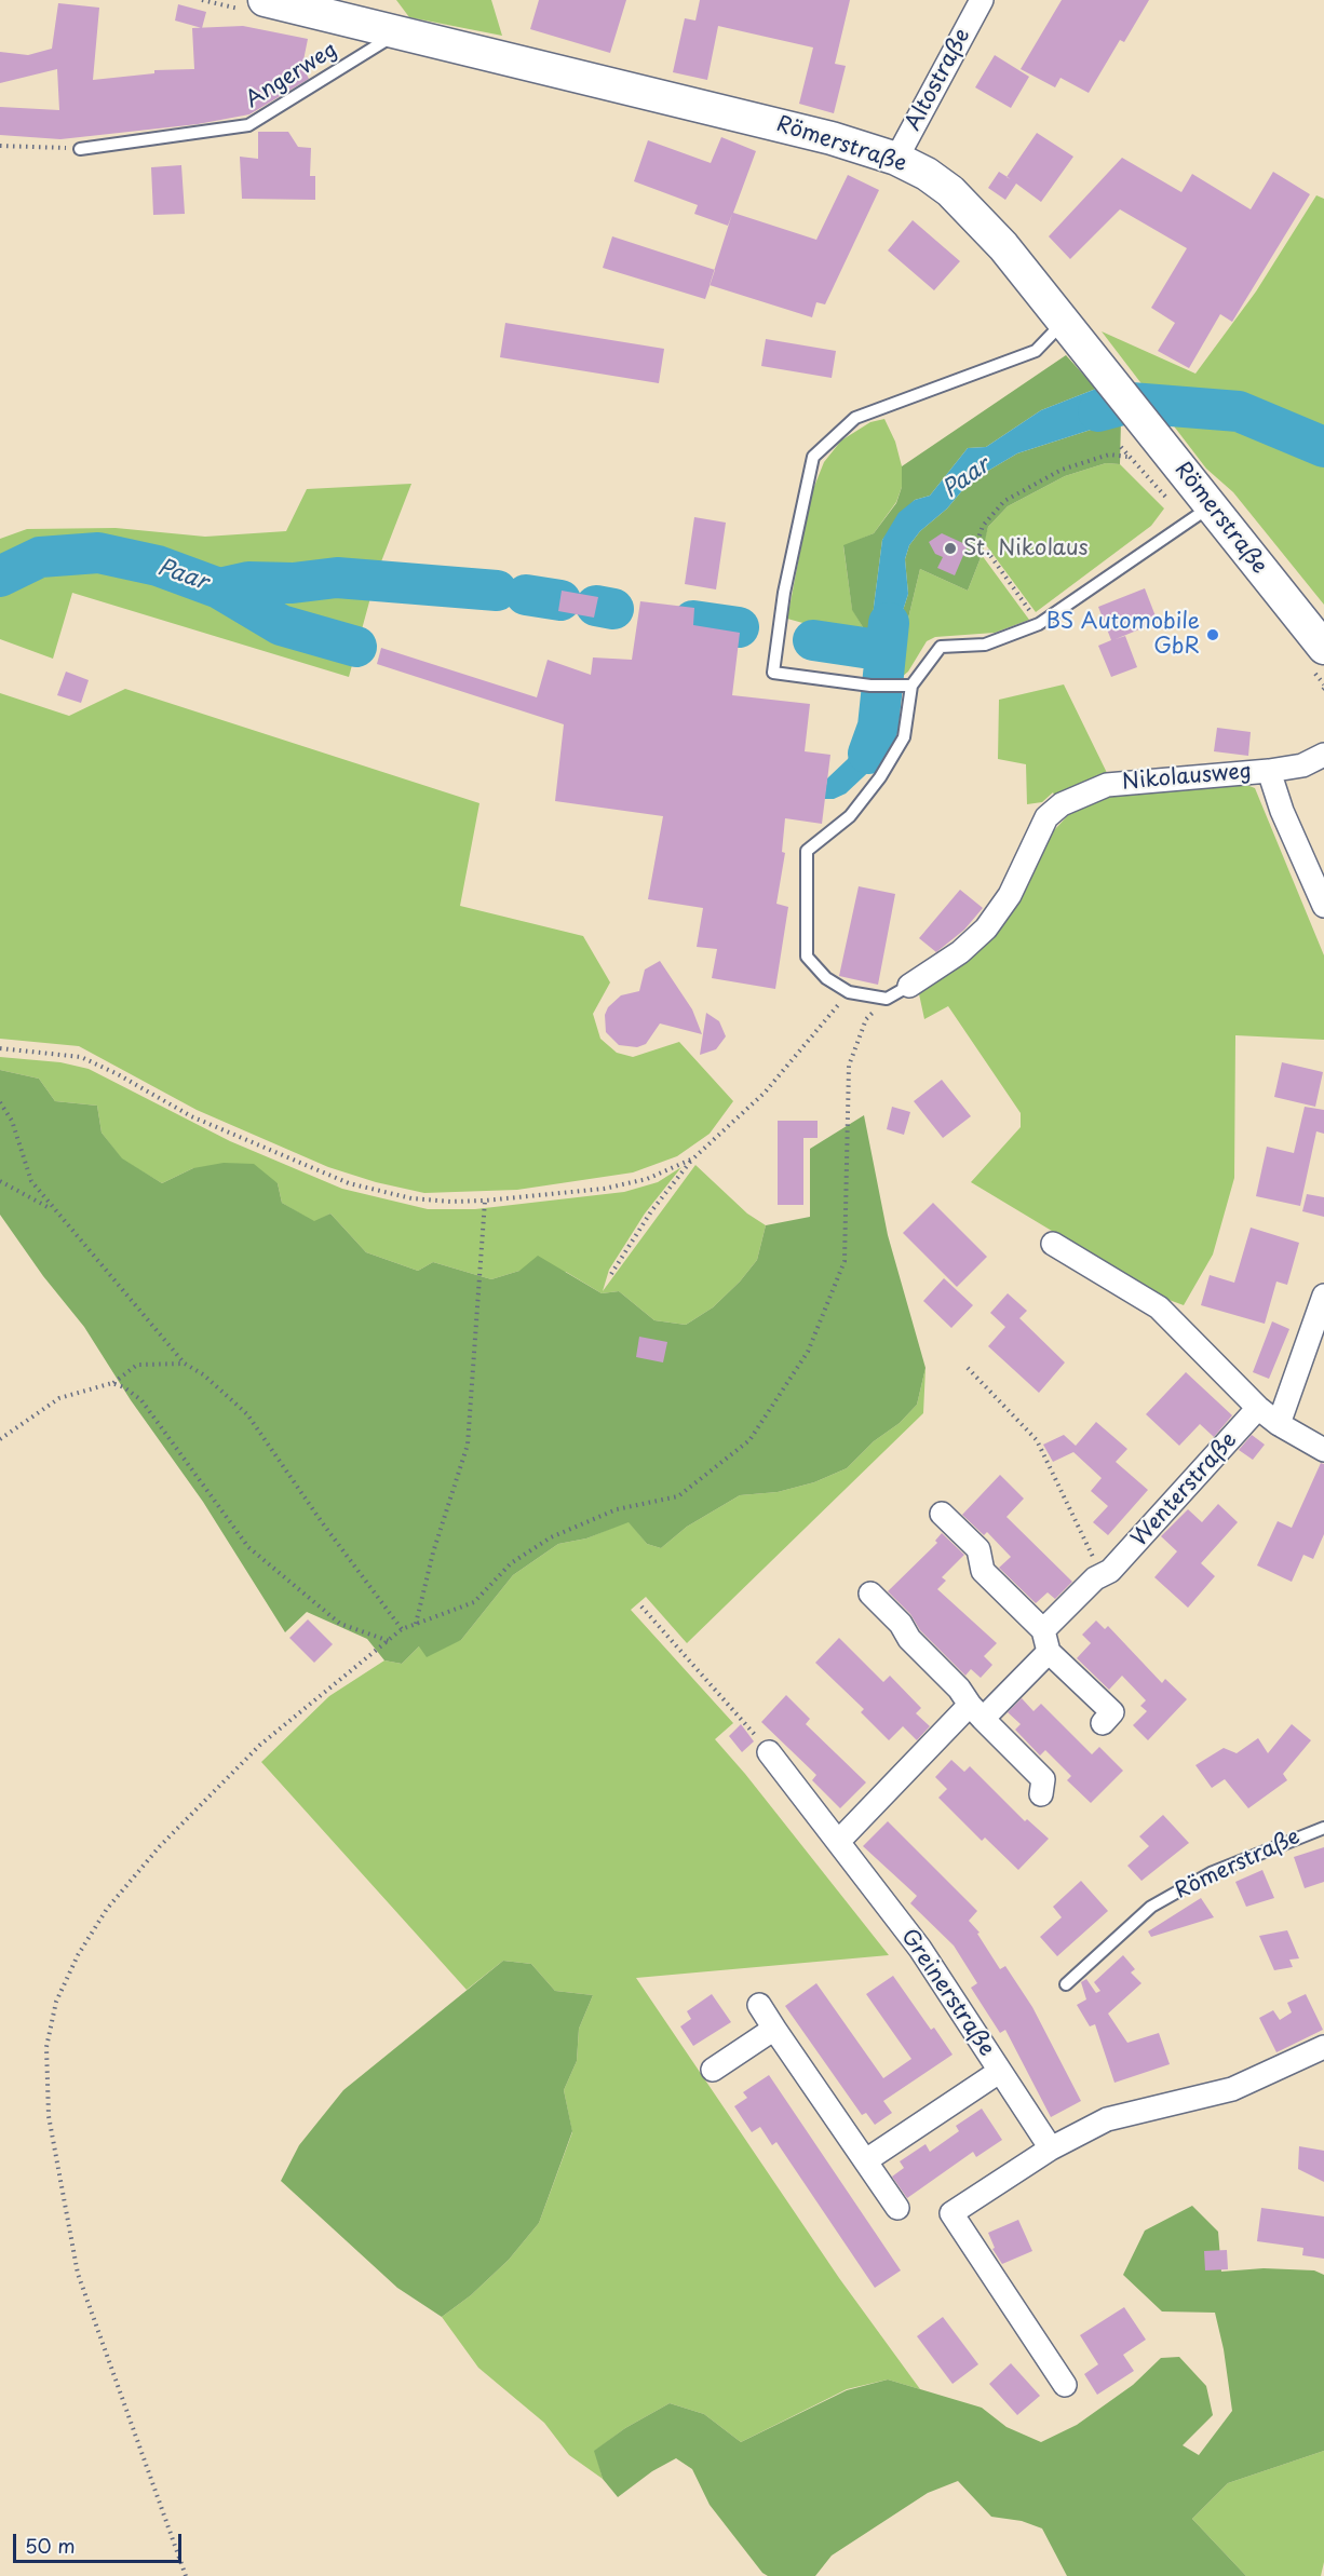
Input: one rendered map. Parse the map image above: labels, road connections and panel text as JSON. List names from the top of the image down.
{
  "streets": {
    "main road": ["Römerstraße"],
    "street": [
      "Altostraße",
      "Nikolausweg",
      "Wenterstraße",
      "Greinerstraße"
    ],
    "lane": ["Angerweg"]
  },
  "crossings": [
    ["Angerweg", "Römerstraße"],
    ["Altostraße", "Römerstraße"]
  ],
  "water": ["Paar"],
  "places": ["St. Nikolaus", "BS Automobile GbR"],
  "scale_bar": "50 m"
}
